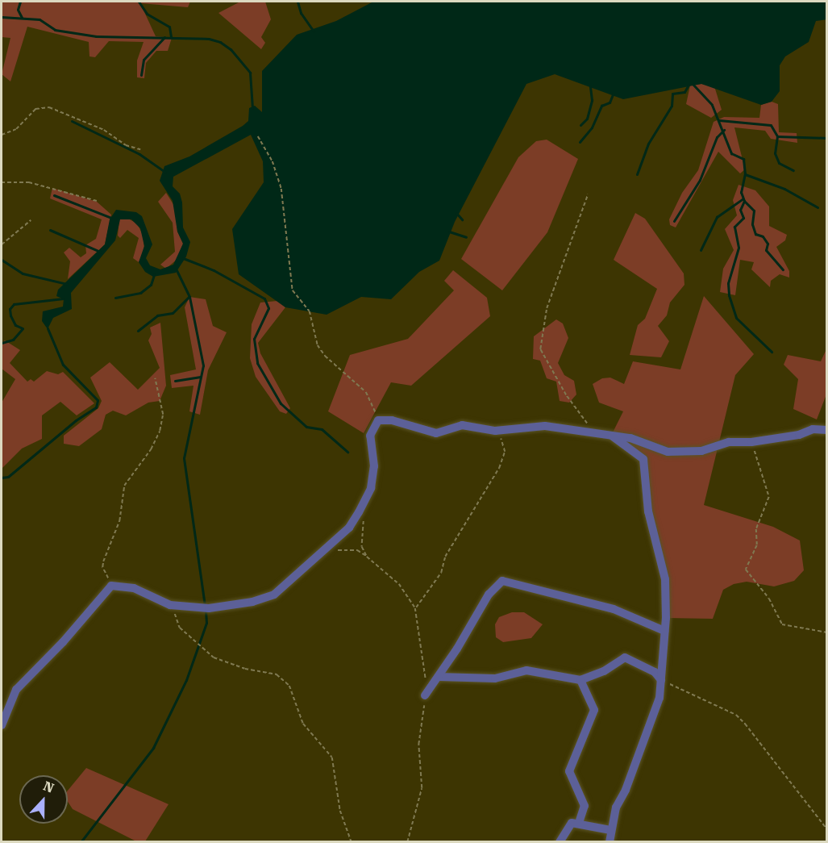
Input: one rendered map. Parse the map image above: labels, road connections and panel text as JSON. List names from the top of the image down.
{
  "north": "top"
}
